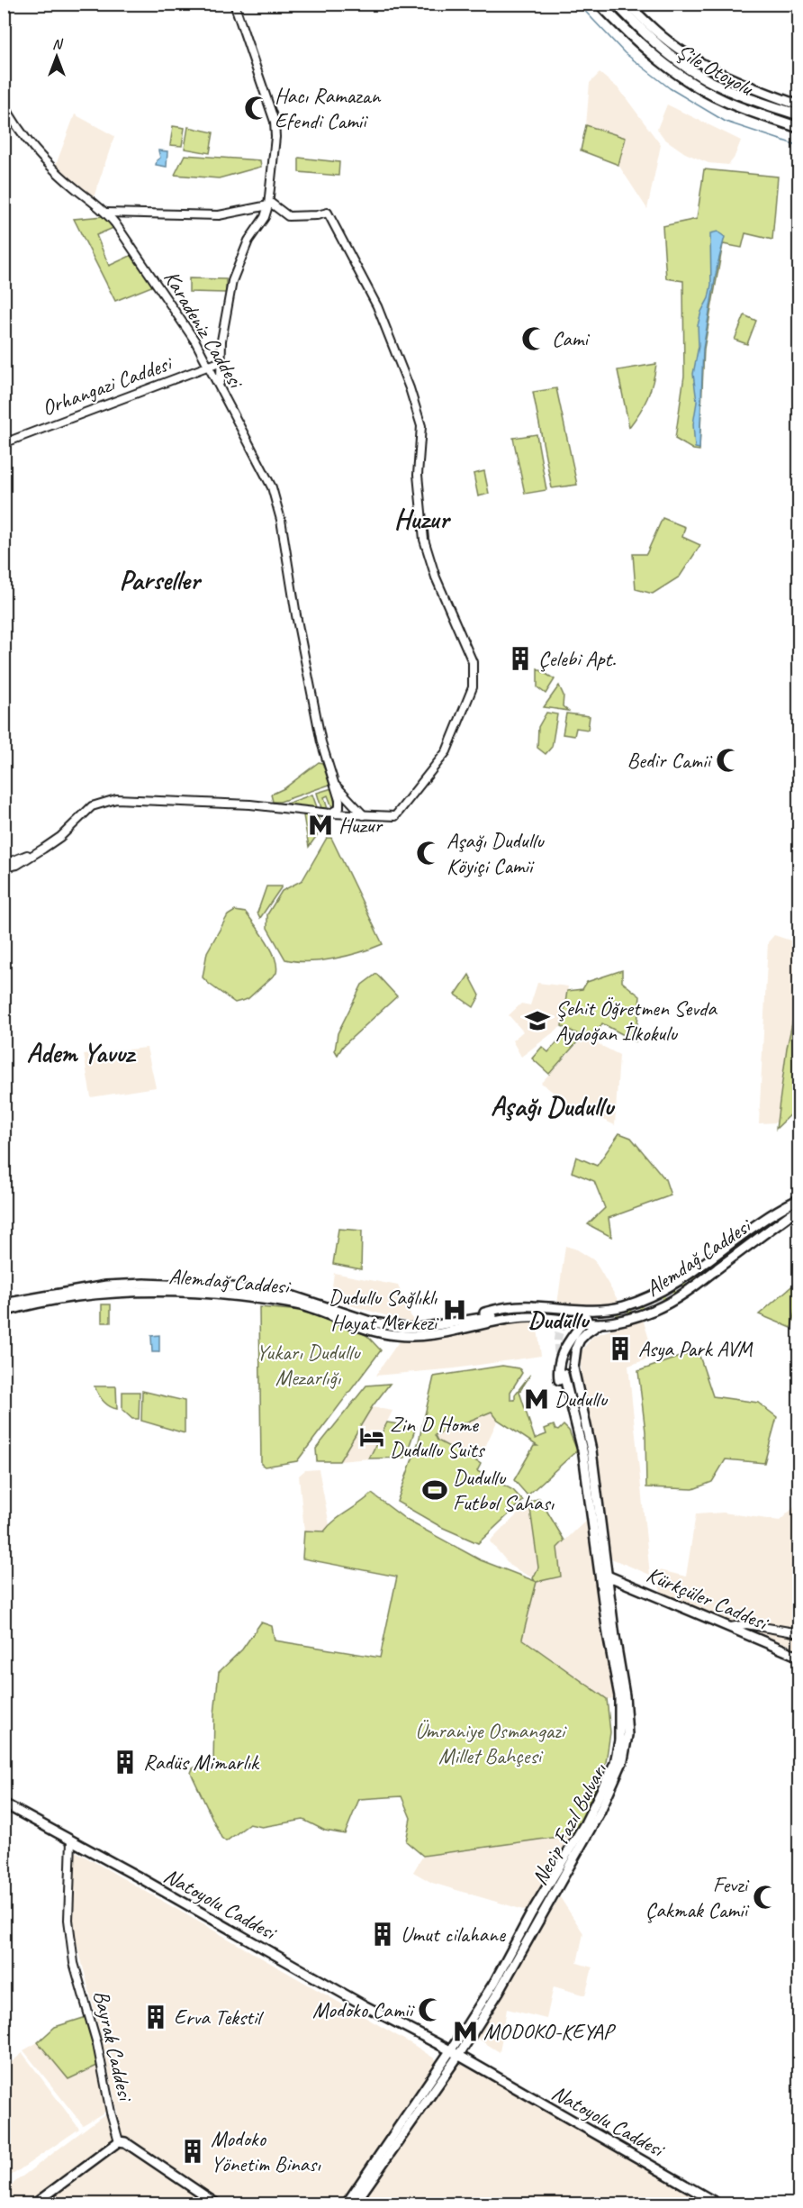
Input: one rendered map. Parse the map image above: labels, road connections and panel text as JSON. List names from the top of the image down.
{
  "streets": {
    "highway": ["Şile Otoyolu"],
    "main road": [
      "Alemdağ Caddesi",
      "Kürkçüler Caddesi",
      "Necip Fazıl Bulvarı",
      "Natoyolu Caddesi"
    ],
    "street": ["Karadeniz Caddesi", "Orhangazi Caddesi", "Bayrak Caddesi"]
  },
  "crossings": [
    ["Karadeniz Caddesi", "Orhangazi Caddesi"],
    ["Alemdağ Caddesi", "Necip Fazıl Bulvarı"],
    ["Kürkçüler Caddesi", "Necip Fazıl Bulvarı"],
    ["Necip Fazıl Bulvarı", "Natoyolu Caddesi"],
    ["Natoyolu Caddesi", "Bayrak Caddesi"]
  ],
  "districts": [
    "Huzur",
    "Parseller",
    "Adem Yavuz",
    "Aşağı Dudullu",
    "Dudullu"
  ],
  "parks": ["Yukarı Dudullu Mezarlığı", "Ümraniye Osmangazi Millet Bahçesi"],
  "places": {
    "mosque": [
      "Hacı Ramazan Efendi Camii",
      "Cami",
      "Bedir Camii",
      "Aşağı Dudullu Köyiçi Camii",
      "Fevzi Çakmak Camii",
      "Modoko Camii"
    ],
    "building": [
      "Çelebi Apt.",
      "Asya Park AVM",
      "Radüs Mimarlık",
      "Umut cilahane",
      "Erva Tekstil",
      "Modoko Yönetim Binası"
    ],
    "metro station": ["Huzur", "Dudullu", "MODOKO-KEYAP"],
    "school or university": ["Şehit Öğretmen Sevda Aydoğan İlkokulu"],
    "hospital": ["Dudullu Sağlıklı Hayat Merkezi"],
    "hotel": ["Zin D Home Dudullu Suits"],
    "sports": ["Dudullu Futbol Sahası"]
  },
  "north": "top"
}
